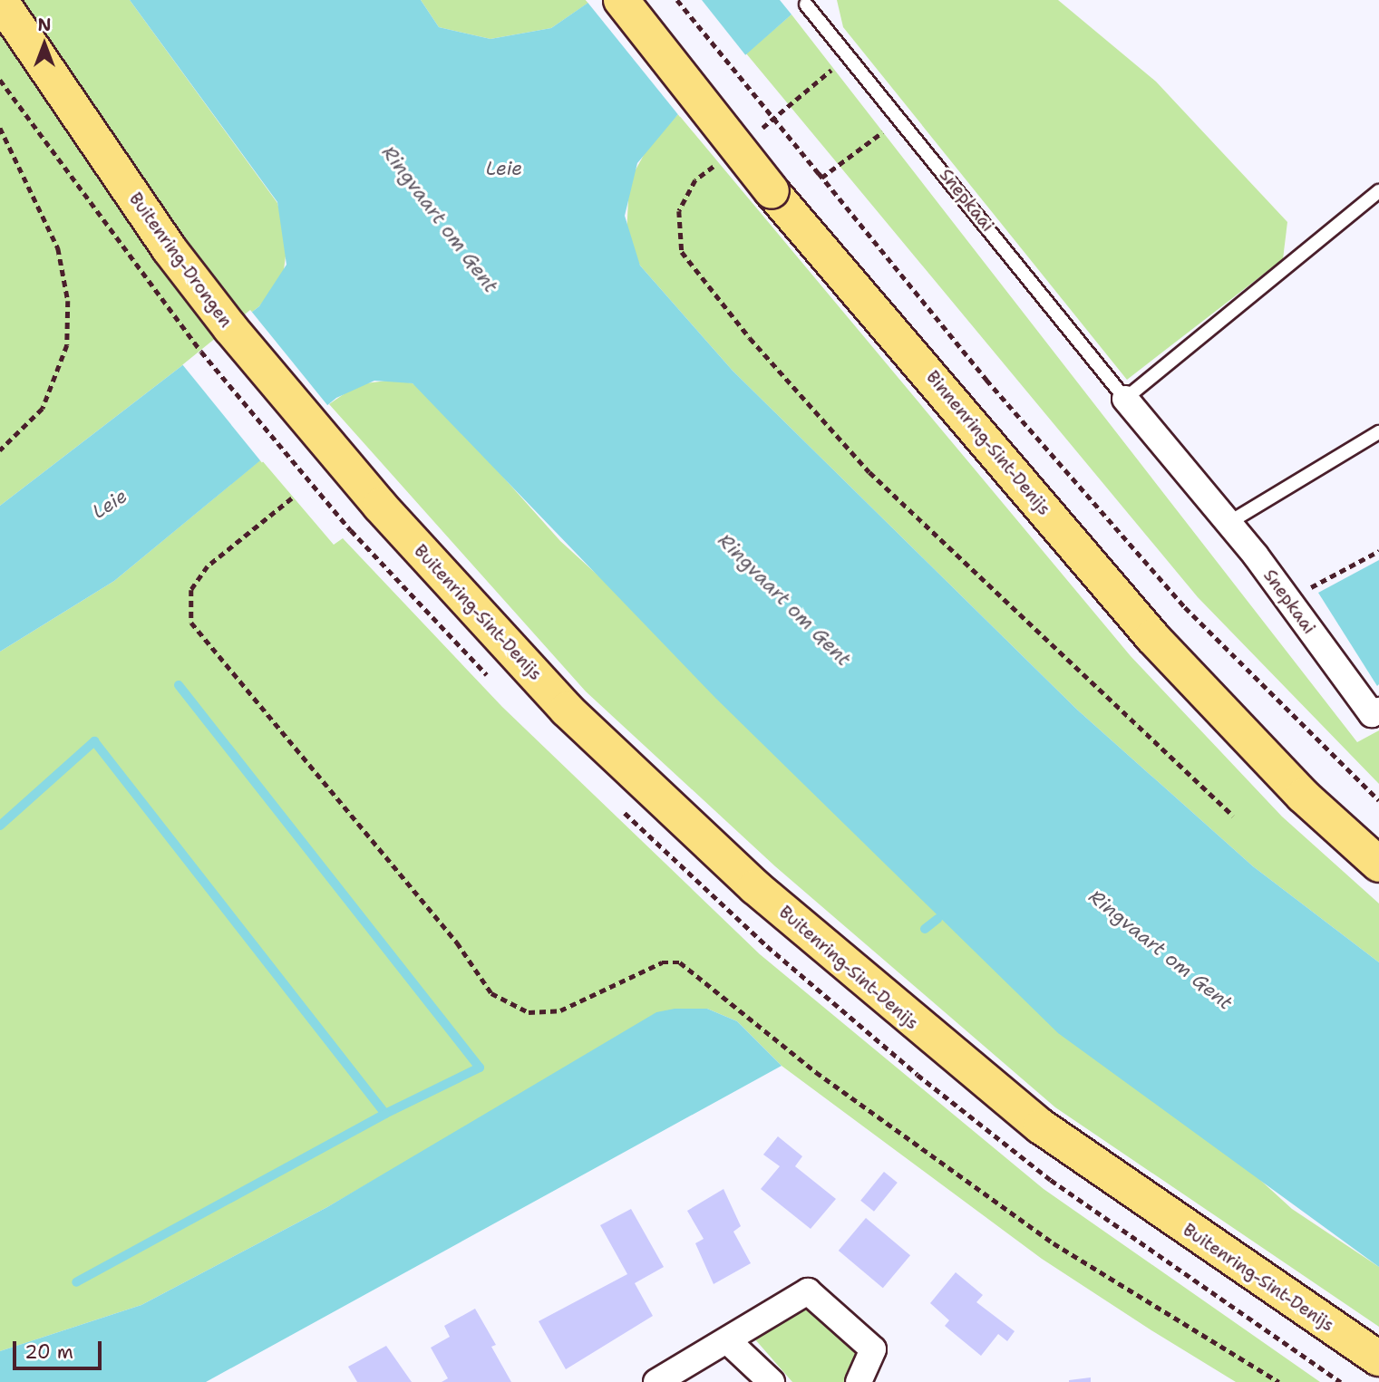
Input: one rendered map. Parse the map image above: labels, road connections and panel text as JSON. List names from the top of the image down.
{
  "streets": {
    "highway": ["Buitenring-Drongen", "Binnenring-Sint-Denijs", "Buitenring-Sint-Denijs"],
    "street": ["Snepkaai"]
  },
  "crossings": [
    ["Buitenring-Drongen", "Buitenring-Sint-Denijs"]
  ],
  "water": ["Leie", "Ringvaart om Gent"],
  "scale_bar": "20 m",
  "north": "top"
}
